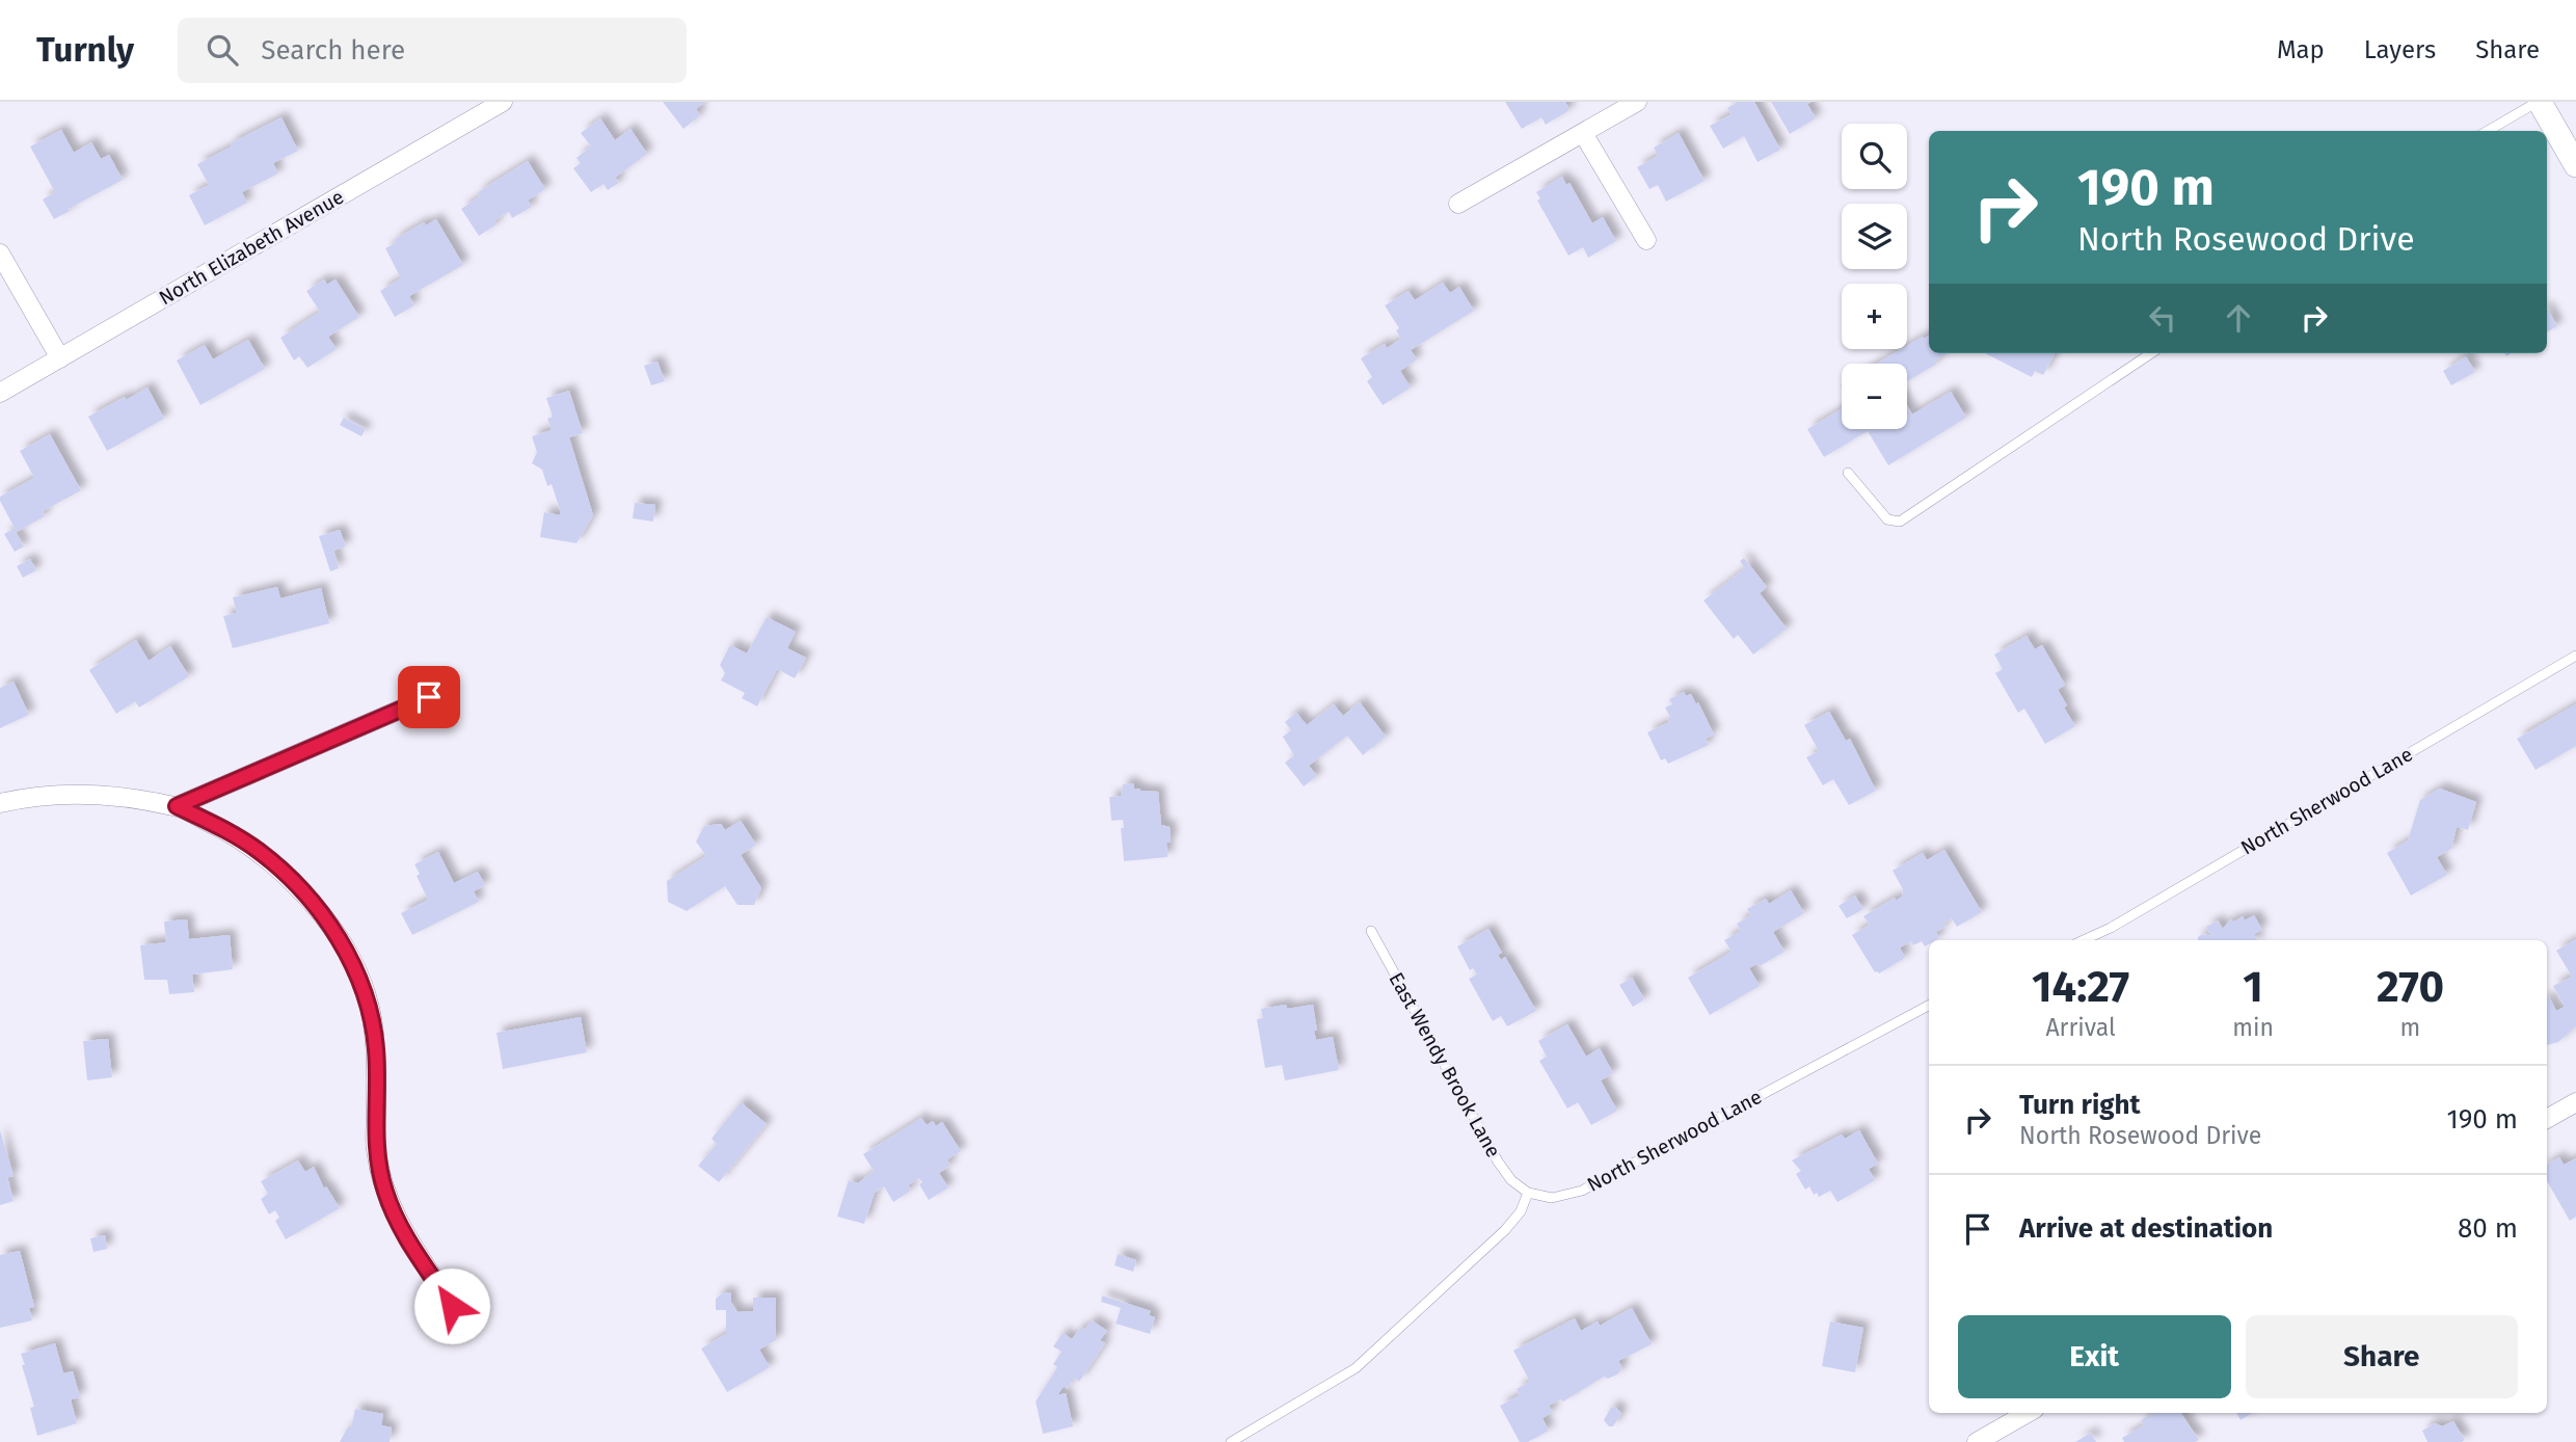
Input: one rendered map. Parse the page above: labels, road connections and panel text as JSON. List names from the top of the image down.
{
  "streets": {
    "street": ["North Elizabeth Avenue"],
    "lane": ["North Sherwood Lane", "East Wendy Brook Lane"]
  },
  "crossings": [
    ["North Sherwood Lane", "East Wendy Brook Lane"]
  ],
  "page": {
    "header": "Turnly",
    "search": "Search here",
    "nav": ["Map", "Layers", "Share"],
    "map_buttons": ["+", "−"],
    "turn": ["190 m", "North Rosewood Drive"],
    "eta": [
      "14:27",
      "Arrival",
      "1",
      "min",
      "270",
      "m"
    ],
    "list": [
      {
        "name": "Turn right",
        "note": "North Rosewood Drive",
        "value": "190 m"
      },
      {
        "name": "Arrive at destination",
        "value": "80 m"
      }
    ],
    "buttons": ["Exit", "Share"]
  }
}
